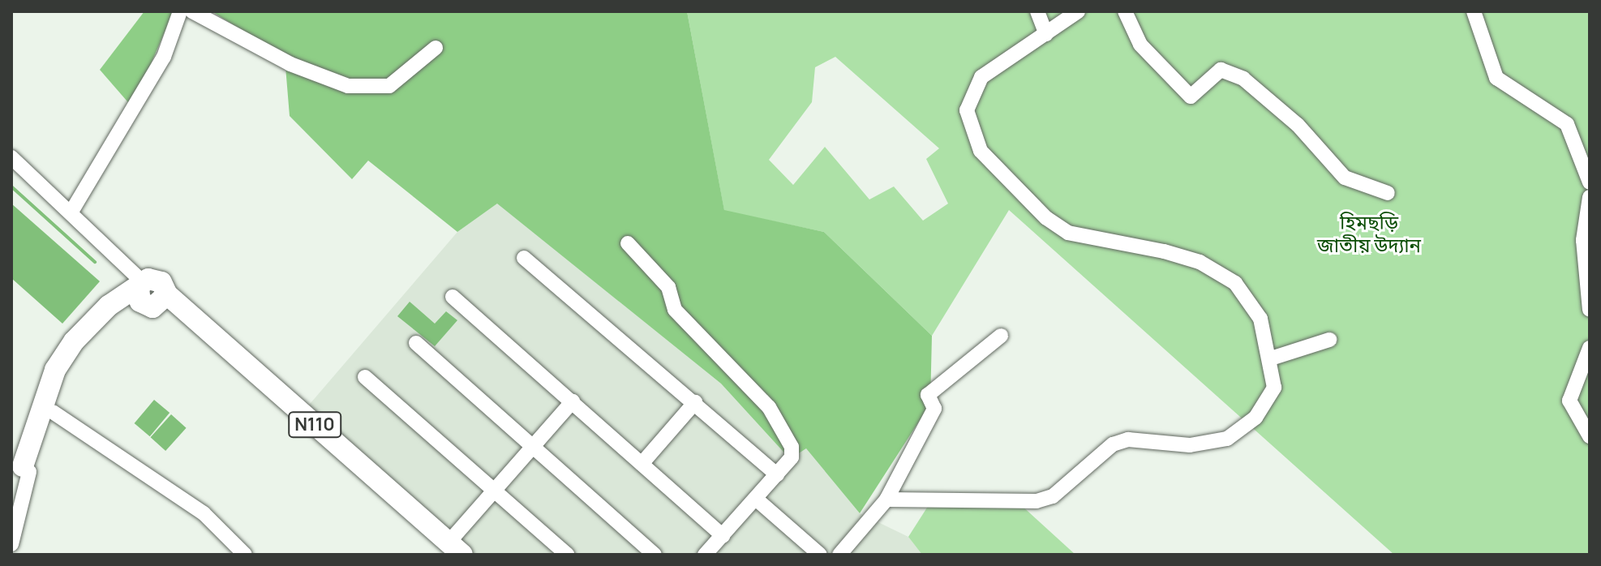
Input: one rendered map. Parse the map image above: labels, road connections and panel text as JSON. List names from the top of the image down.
{
  "streets": {
    "highway": ["N110"]
  },
  "parks": ["হিমছড়ি জাতীয় উদ্যান"]
}
